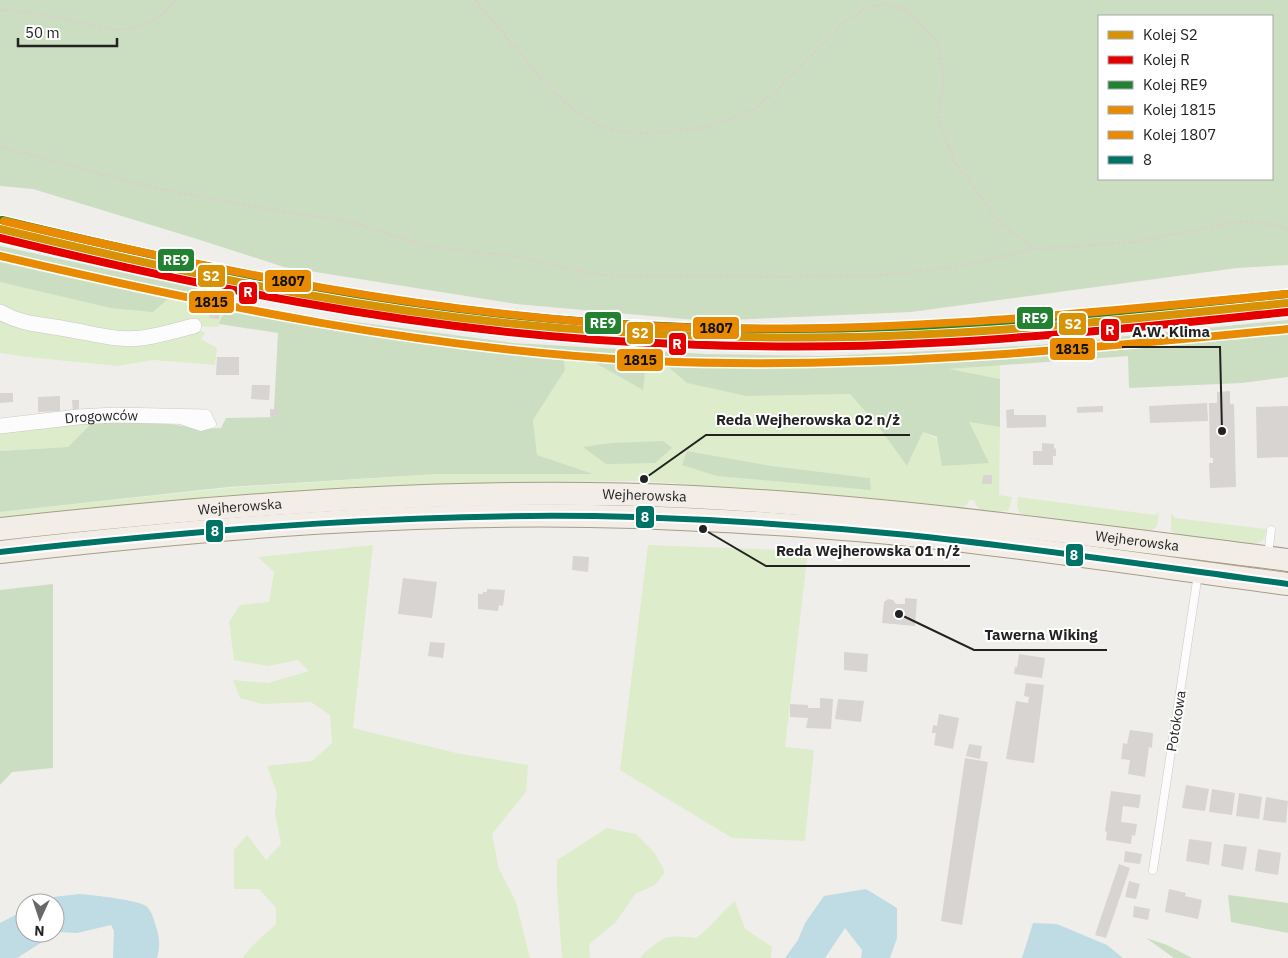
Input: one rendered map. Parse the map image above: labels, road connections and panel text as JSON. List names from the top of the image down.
{
  "streets": {
    "main road": ["Wejherowska"],
    "street": ["Drogowców"],
    "lane": ["Potokowa"]
  },
  "crossings": [
    ["Wejherowska", "Potokowa"]
  ],
  "places": [
    "A.W. Klima",
    "Reda Wejherowska 02 n/ż",
    "Reda Wejherowska 01 n/ż",
    "Tawerna Wiking"
  ],
  "lines": [
    "rail line RE9",
    "rail line 1807",
    "rail line S2",
    "rail line R",
    "rail line 1815",
    "transit line 8"
  ],
  "legend": [
    "Kolej S2",
    "Kolej R",
    "Kolej RE9",
    "Kolej 1815",
    "Kolej 1807",
    "8"
  ],
  "scale_bar": "50 m",
  "north": "bottom"
}
